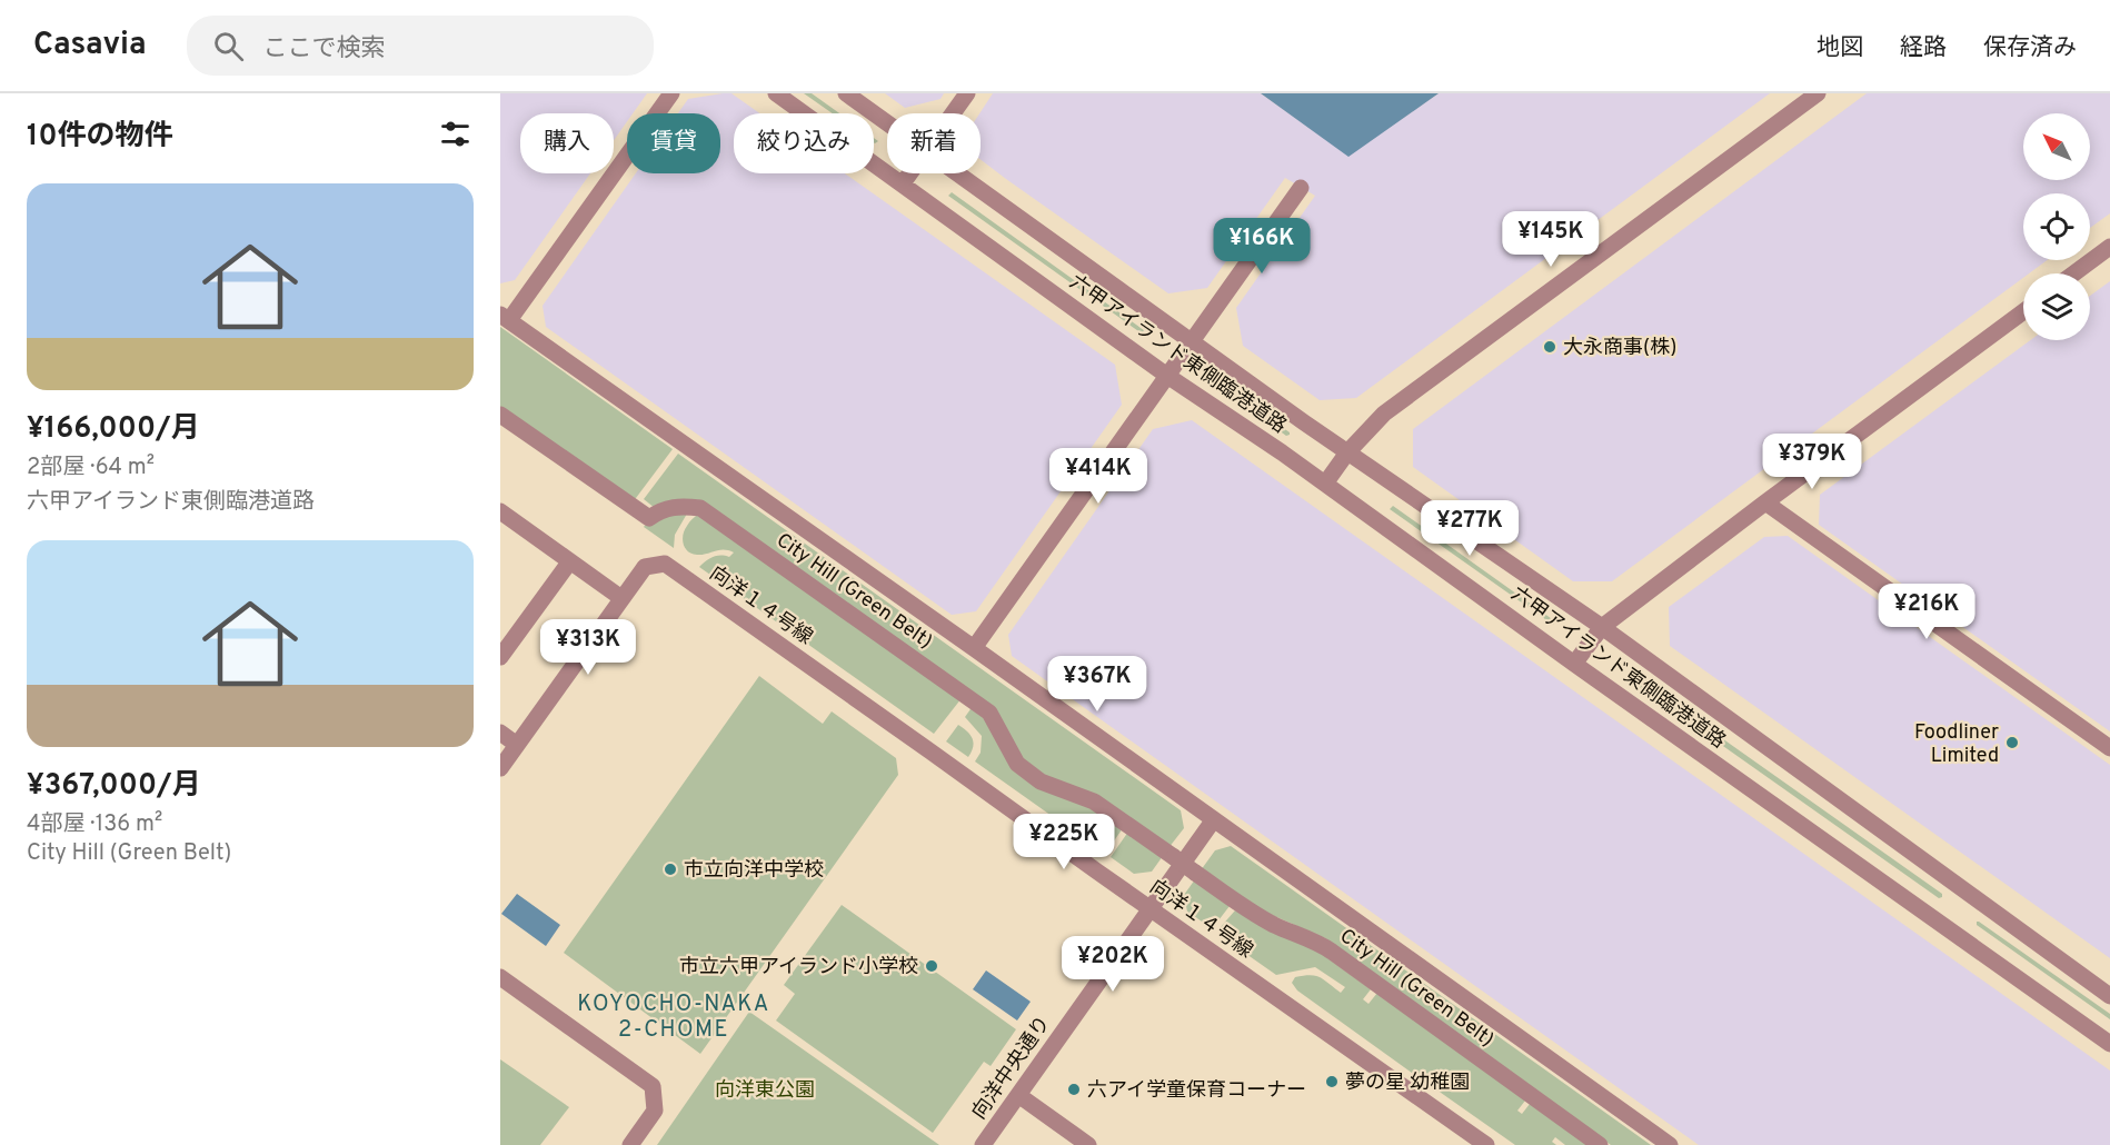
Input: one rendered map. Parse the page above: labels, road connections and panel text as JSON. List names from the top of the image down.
{
  "streets": {
    "street": [
      "六甲アイランド東側臨港道路",
      "City Hill (Green Belt)",
      "向洋１４号線",
      "向洋中央通り"
    ]
  },
  "crossings": [
    ["向洋１４号線", "向洋中央通り"]
  ],
  "districts": ["KOYOCHO-NAKA 2-CHOME"],
  "parks": ["向洋東公園"],
  "places": [
    "大永商事(株)",
    "Foodliner Limited",
    "市立向洋中学校",
    "市立六甲アイランド小学校",
    "夢の星 幼稚園",
    "六アイ学童保育コーナー"
  ],
  "north": "top left",
  "page": {
    "header": "Casavia",
    "search": "ここで検索",
    "nav": ["地図", "経路", "保存済み"],
    "heading": "10件の物件",
    "chip": [
      "購入",
      "賃貸",
      "絞り込み",
      "新着"
    ],
    "list": [
      {
        "name": "¥166,000/月",
        "note": "2部屋 · 64 m² · 六甲アイランド東側臨港道路"
      },
      {
        "name": "¥367,000/月",
        "note": "4部屋 · 136 m² · City Hill (Green Belt)"
      }
    ],
    "price": [
      "¥145K",
      "¥166K",
      "¥379K",
      "¥414K",
      "¥277K",
      "¥216K",
      "¥313K",
      "¥367K",
      "¥225K",
      "¥202K"
    ]
  }
}
